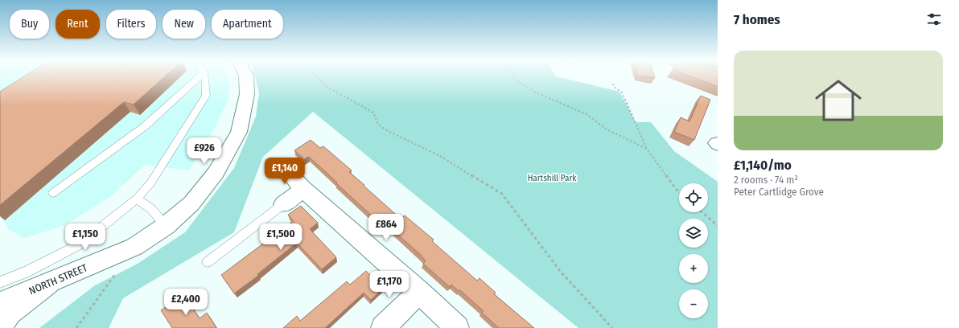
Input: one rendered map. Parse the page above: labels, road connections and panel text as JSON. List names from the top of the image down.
{
  "streets": {
    "street": ["NORTH STREET"]
  },
  "parks": ["Hartshill Park"],
  "page": {
    "heading": "7 homes",
    "chip": [
      "Buy",
      "Rent",
      "Filters",
      "New",
      "Apartment"
    ],
    "list": [
      {
        "name": "£1,140/mo",
        "note": "2 rooms · 74 m² · Peter Cartlidge Grove"
      }
    ],
    "price": [
      "£926",
      "£1,140",
      "£864",
      "£1,150",
      "£1,500",
      "£1,170",
      "£2,400"
    ],
    "map_buttons": ["+", "−"]
  }
}
